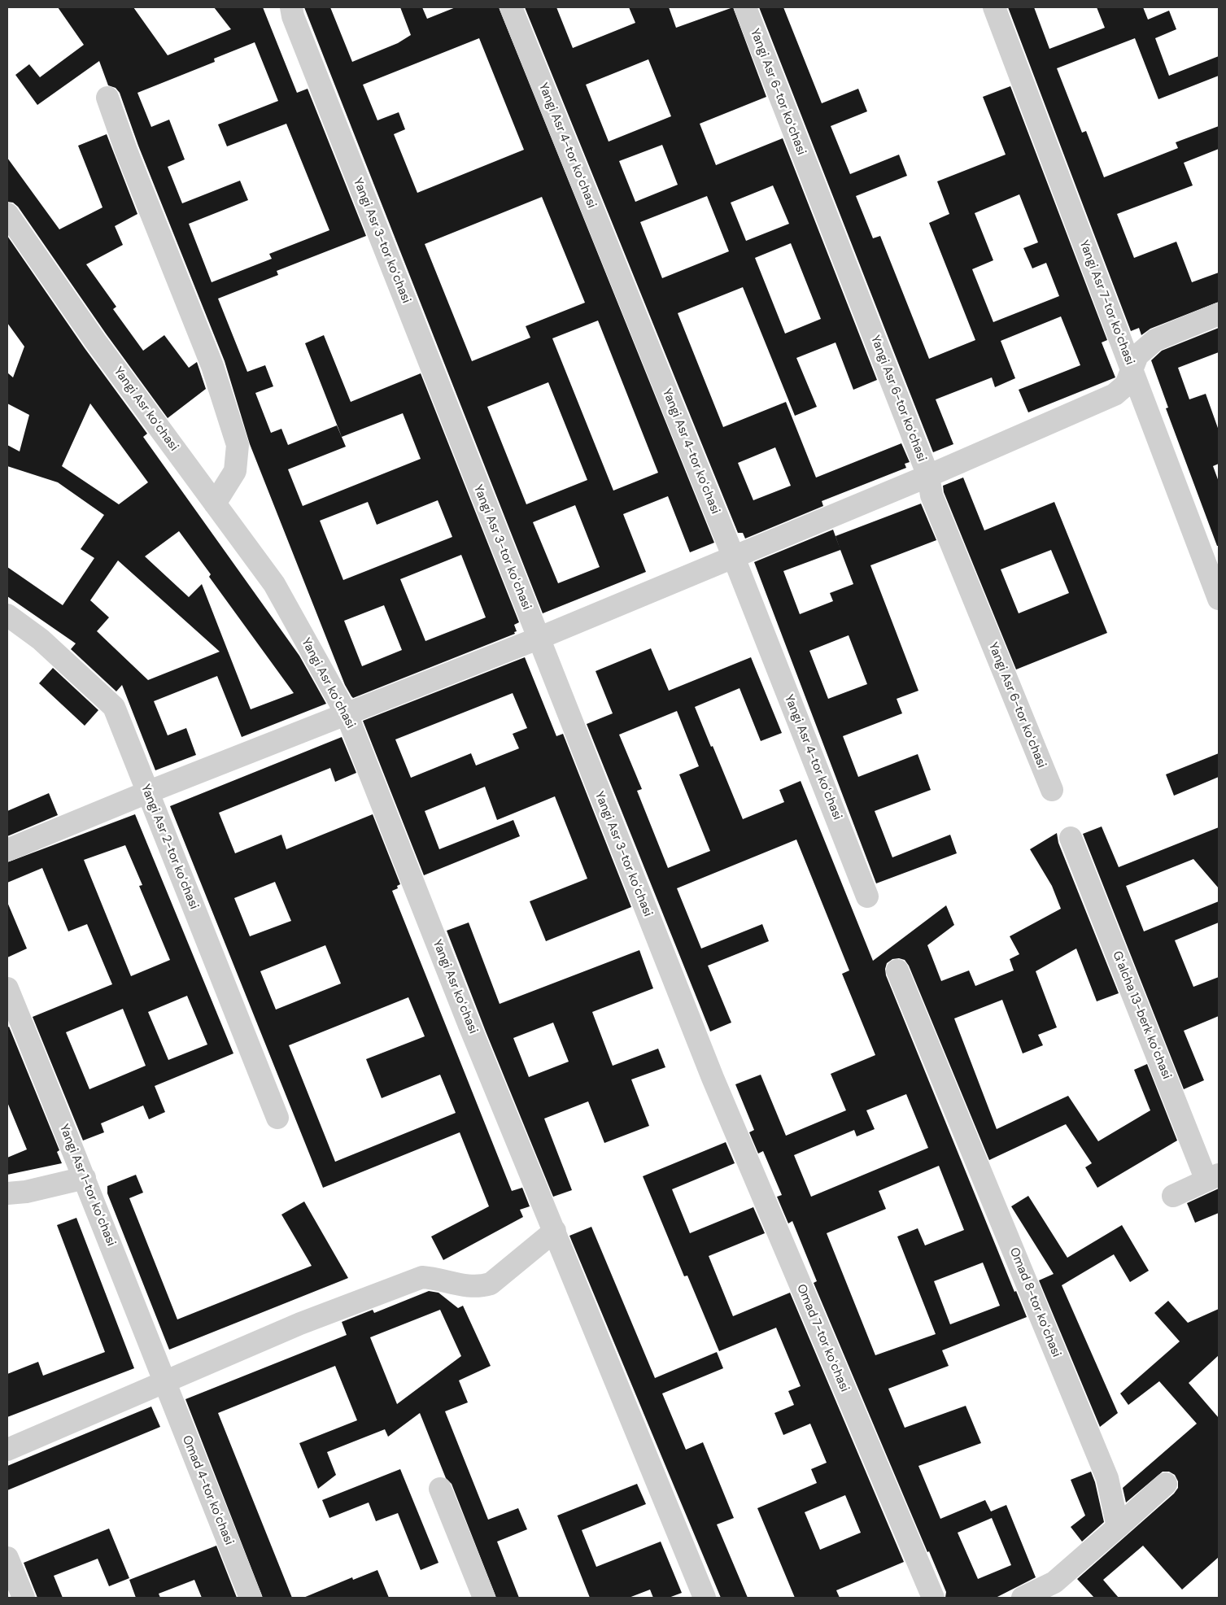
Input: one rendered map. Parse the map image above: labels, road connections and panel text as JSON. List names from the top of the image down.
{
  "streets": {
    "street": [
      "Yangi Asr 6-tor koʻchasi",
      "Yangi Asr 4-tor koʻchasi",
      "Yangi Asr 3-tor koʻchasi",
      "Yangi Asr 7-tor koʻchasi",
      "Yangi Asr koʻchasi",
      "Yangi Asr 2-tor koʻchasi",
      "Gʻalcha 13-berk koʻchasi",
      "Yangi Asr 1-tor koʻchasi",
      "Omad 8-tor koʻchasi",
      "Omad 7-tor koʻchasi",
      "Omad 4-tor koʻchasi"
    ]
  },
  "crossings": [
    ["Yangi Asr 3-tor koʻchasi", "Omad 7-tor koʻchasi"],
    ["Yangi Asr 1-tor koʻchasi", "Omad 4-tor koʻchasi"]
  ]
}
